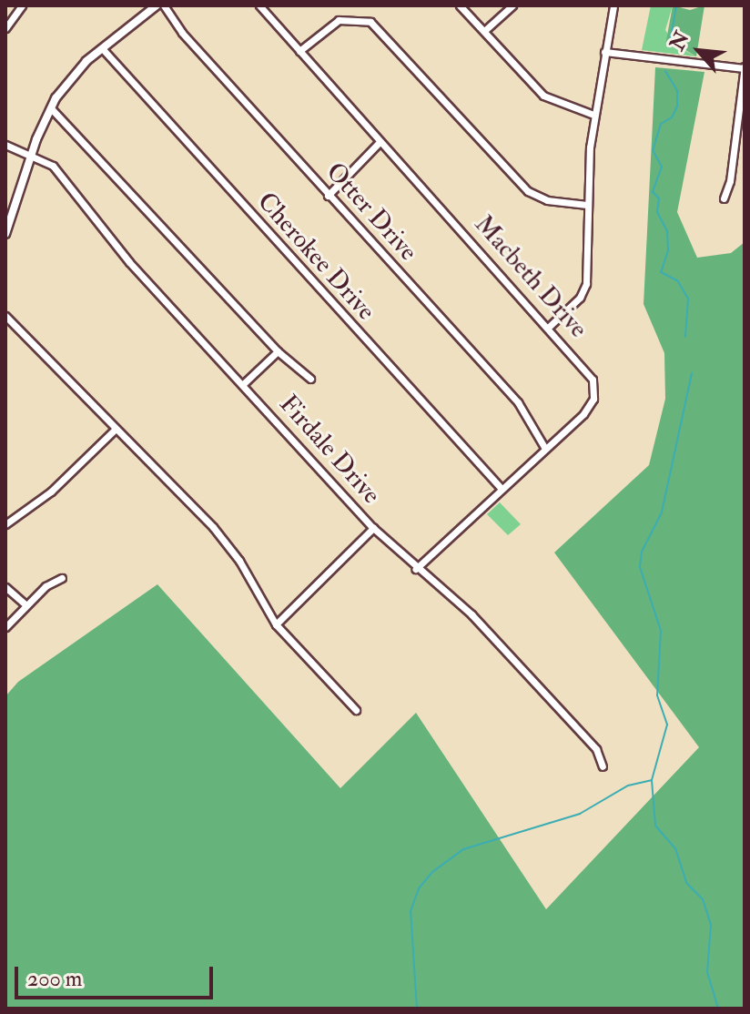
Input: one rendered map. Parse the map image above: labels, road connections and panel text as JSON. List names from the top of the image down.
{
  "streets": {
    "street": [
      "Otter Drive",
      "Cherokee Drive",
      "Macbeth Drive",
      "Firdale Drive"
    ]
  },
  "crossings": [
    ["Otter Drive", "Macbeth Drive"],
    ["Cherokee Drive", "Macbeth Drive"],
    ["Macbeth Drive", "Firdale Drive"]
  ],
  "scale_bar": "200 m",
  "north": "top left"
}
